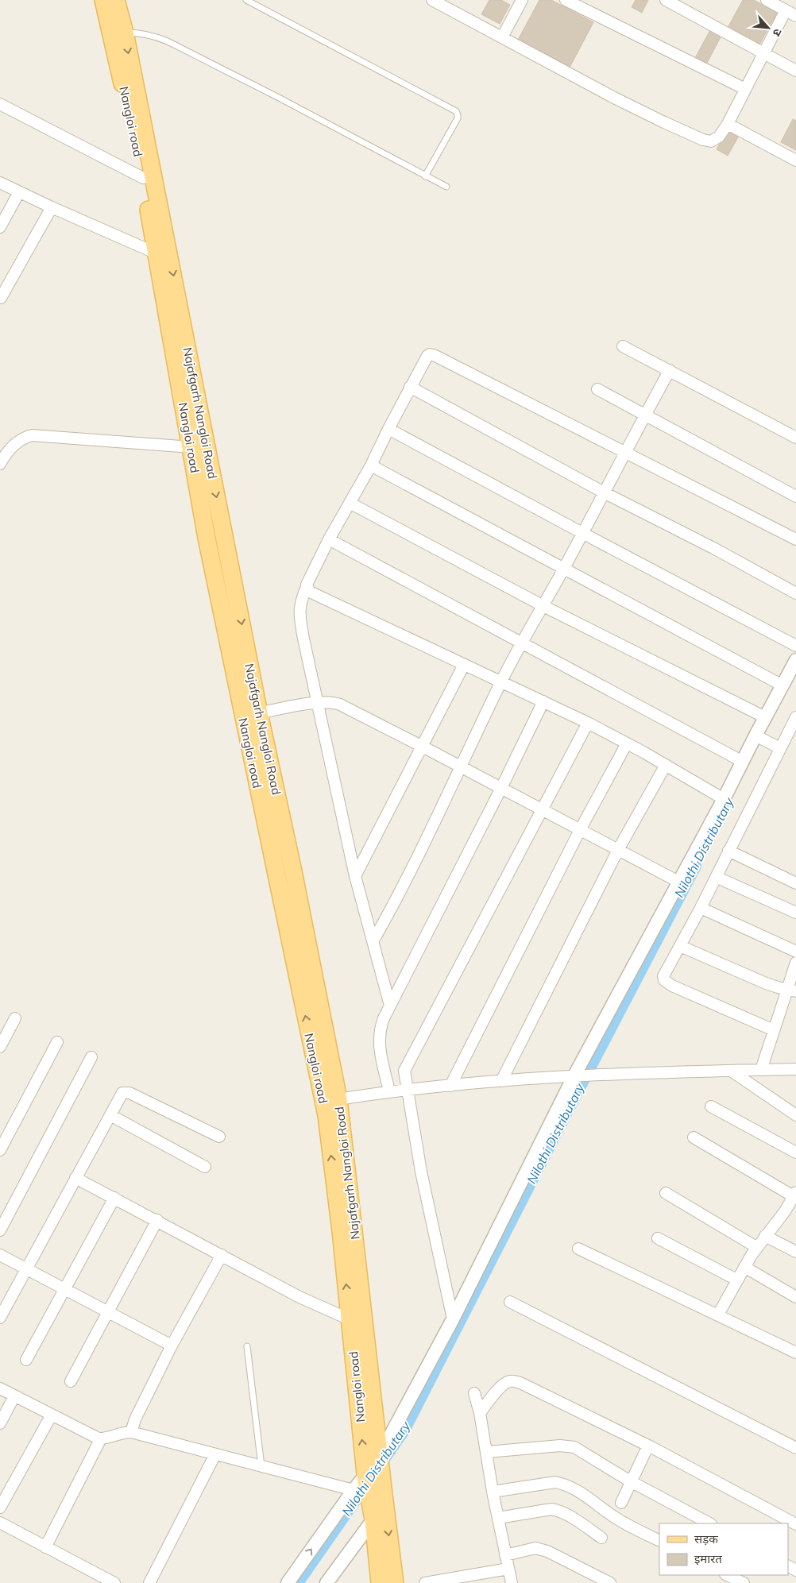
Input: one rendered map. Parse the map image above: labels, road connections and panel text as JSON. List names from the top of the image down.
{
  "streets": {
    "main road": ["Nangloi road", "Najafgarh Nangloi Road"]
  },
  "crossings": [
    ["Nangloi road", "Najafgarh Nangloi Road"]
  ],
  "one_way": ["Nangloi road", "Najafgarh Nangloi Road"],
  "water": ["Nilothi Distributary"],
  "legend": ["सड़क", "इमारत"],
  "north": "bottom right"
}
